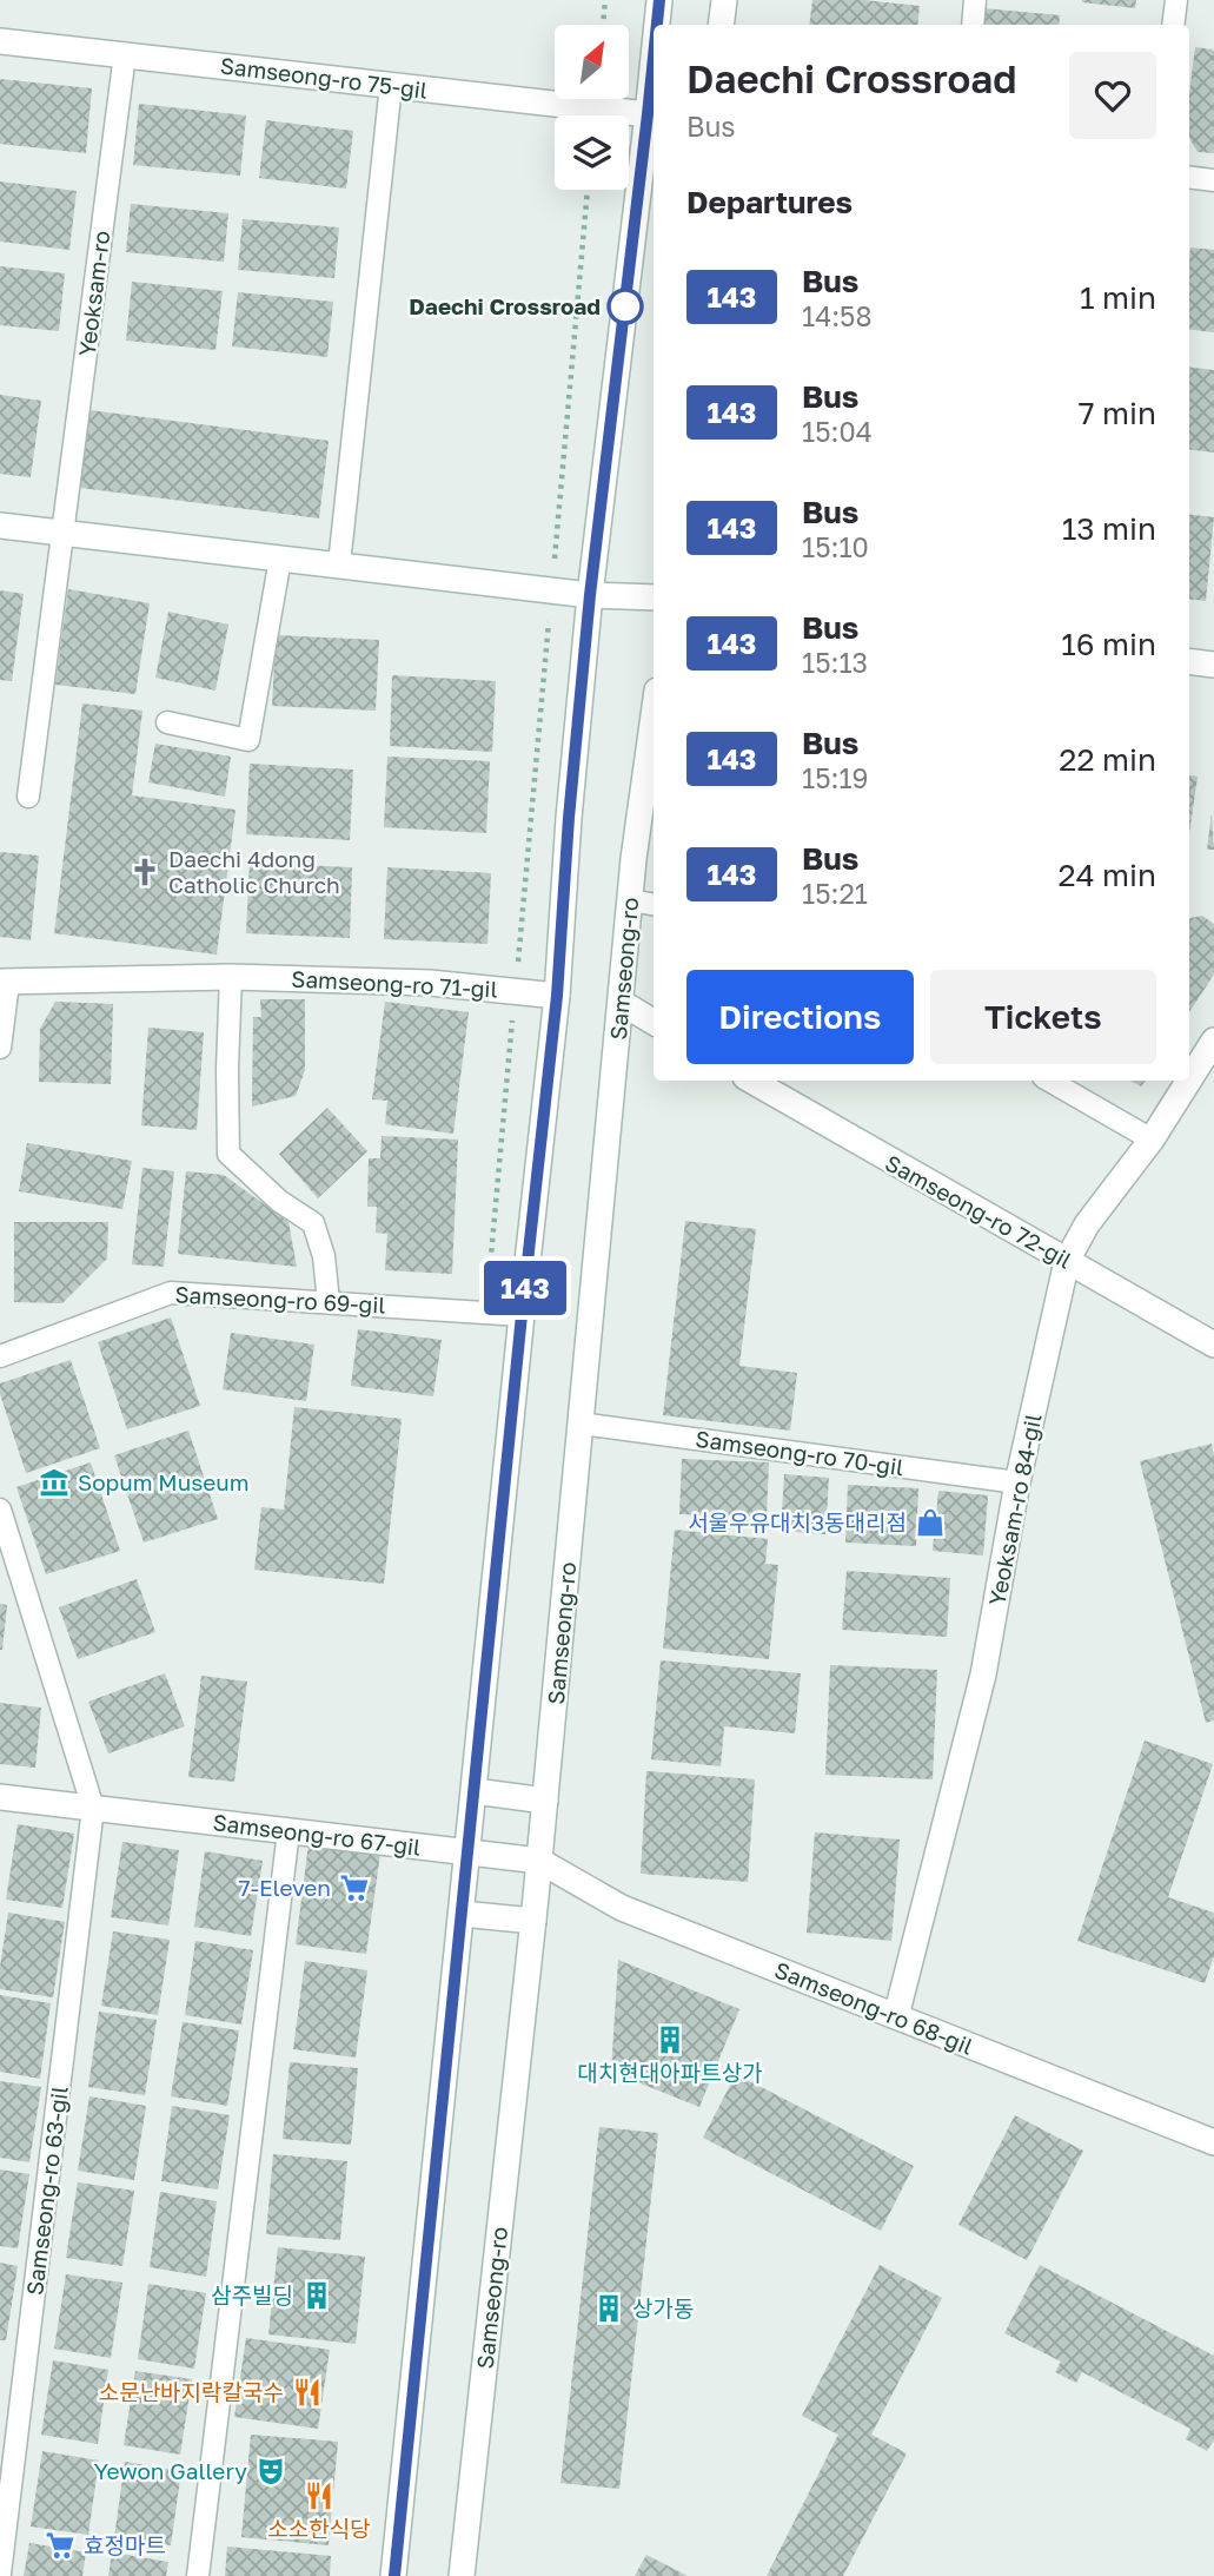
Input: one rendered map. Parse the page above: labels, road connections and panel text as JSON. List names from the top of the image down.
{
  "streets": {
    "main road": [
      "Samseong-ro 75-gil",
      "Samseong-ro",
      "Samseong-ro 71-gil",
      "Samseong-ro 72-gil",
      "Yeoksam-ro 84-gil",
      "Samseong-ro 67-gil",
      "Samseong-ro 68-gil"
    ],
    "lane": [
      "Yeoksam-ro",
      "Samseong-ro 69-gil",
      "Samseong-ro 70-gil",
      "Samseong-ro 63-gil"
    ]
  },
  "crossings": [
    ["Samseong-ro 75-gil", "Yeoksam-ro"],
    ["Samseong-ro", "Samseong-ro 70-gil"],
    ["Samseong-ro", "Samseong-ro 67-gil"],
    ["Samseong-ro", "Samseong-ro 68-gil"],
    ["Samseong-ro 72-gil", "Yeoksam-ro 84-gil"],
    ["Samseong-ro 70-gil", "Yeoksam-ro 84-gil"],
    ["Yeoksam-ro 84-gil", "Samseong-ro 68-gil"],
    ["Samseong-ro 67-gil", "Samseong-ro 68-gil"],
    ["Samseong-ro 67-gil", "Samseong-ro 63-gil"]
  ],
  "places": {
    "other": ["Daechi Crossroad"],
    "church": ["Daechi 4dong Catholic Church"],
    "museum": ["Sopum Museum"],
    "shop": ["서울우유대치3동대리점"],
    "supermarket": ["7-Eleven", "효정마트"],
    "building": ["대치현대아파트상가", "삼주빌딩", "상가동"],
    "restaurant": ["소문난바지락칼국수", "소소한식당"],
    "theatre": ["Yewon Gallery"]
  },
  "lines": ["bus line 143"],
  "north": "top right",
  "page": {
    "on_map": "143",
    "heading": [
      ["Daechi Crossroad", "Bus"],
      "Departures"
    ],
    "list": [
      {
        "mark": "143",
        "name": "Bus",
        "note": "14:58",
        "value": "1 min"
      },
      {
        "mark": "143",
        "name": "Bus",
        "note": "15:04",
        "value": "7 min"
      },
      {
        "mark": "143",
        "name": "Bus",
        "note": "15:10",
        "value": "13 min"
      },
      {
        "mark": "143",
        "name": "Bus",
        "note": "15:13",
        "value": "16 min"
      },
      {
        "mark": "143",
        "name": "Bus",
        "note": "15:19",
        "value": "22 min"
      },
      {
        "mark": "143",
        "name": "Bus",
        "note": "15:21",
        "value": "24 min"
      }
    ],
    "buttons": ["Directions", "Tickets"]
  }
}
